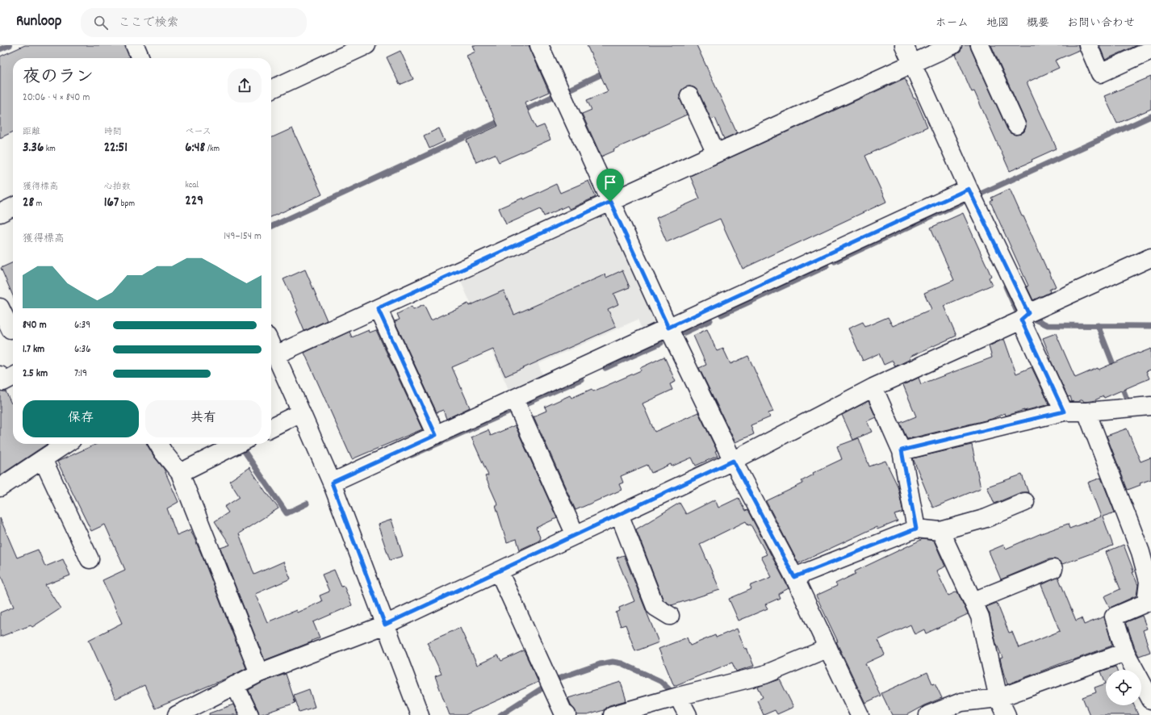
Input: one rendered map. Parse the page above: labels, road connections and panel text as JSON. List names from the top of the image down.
{
  "page": {
    "header": "Runloop",
    "search": "ここで検索",
    "nav": [
      "ホーム",
      "地図",
      "概要",
      "お問い合わせ"
    ],
    "heading": ["夜のラン", "20:06 · 4 × 840 m"],
    "stats": [
      ["距離", "3.36 km"],
      ["時間", "22:51"],
      ["ペース", "6:48 /km"],
      ["獲得標高", "28 m"],
      ["心拍数", "167 bpm"],
      ["kcal", "229"]
    ],
    "chart": ["獲得標高", "149–154 m"],
    "list": [
      {
        "name": "840 m",
        "note": "6:39"
      },
      {
        "name": "1.7 km",
        "note": "6:36"
      },
      {
        "name": "2.5 km",
        "note": "7:19"
      }
    ],
    "buttons": ["保存", "共有"]
  }
}
